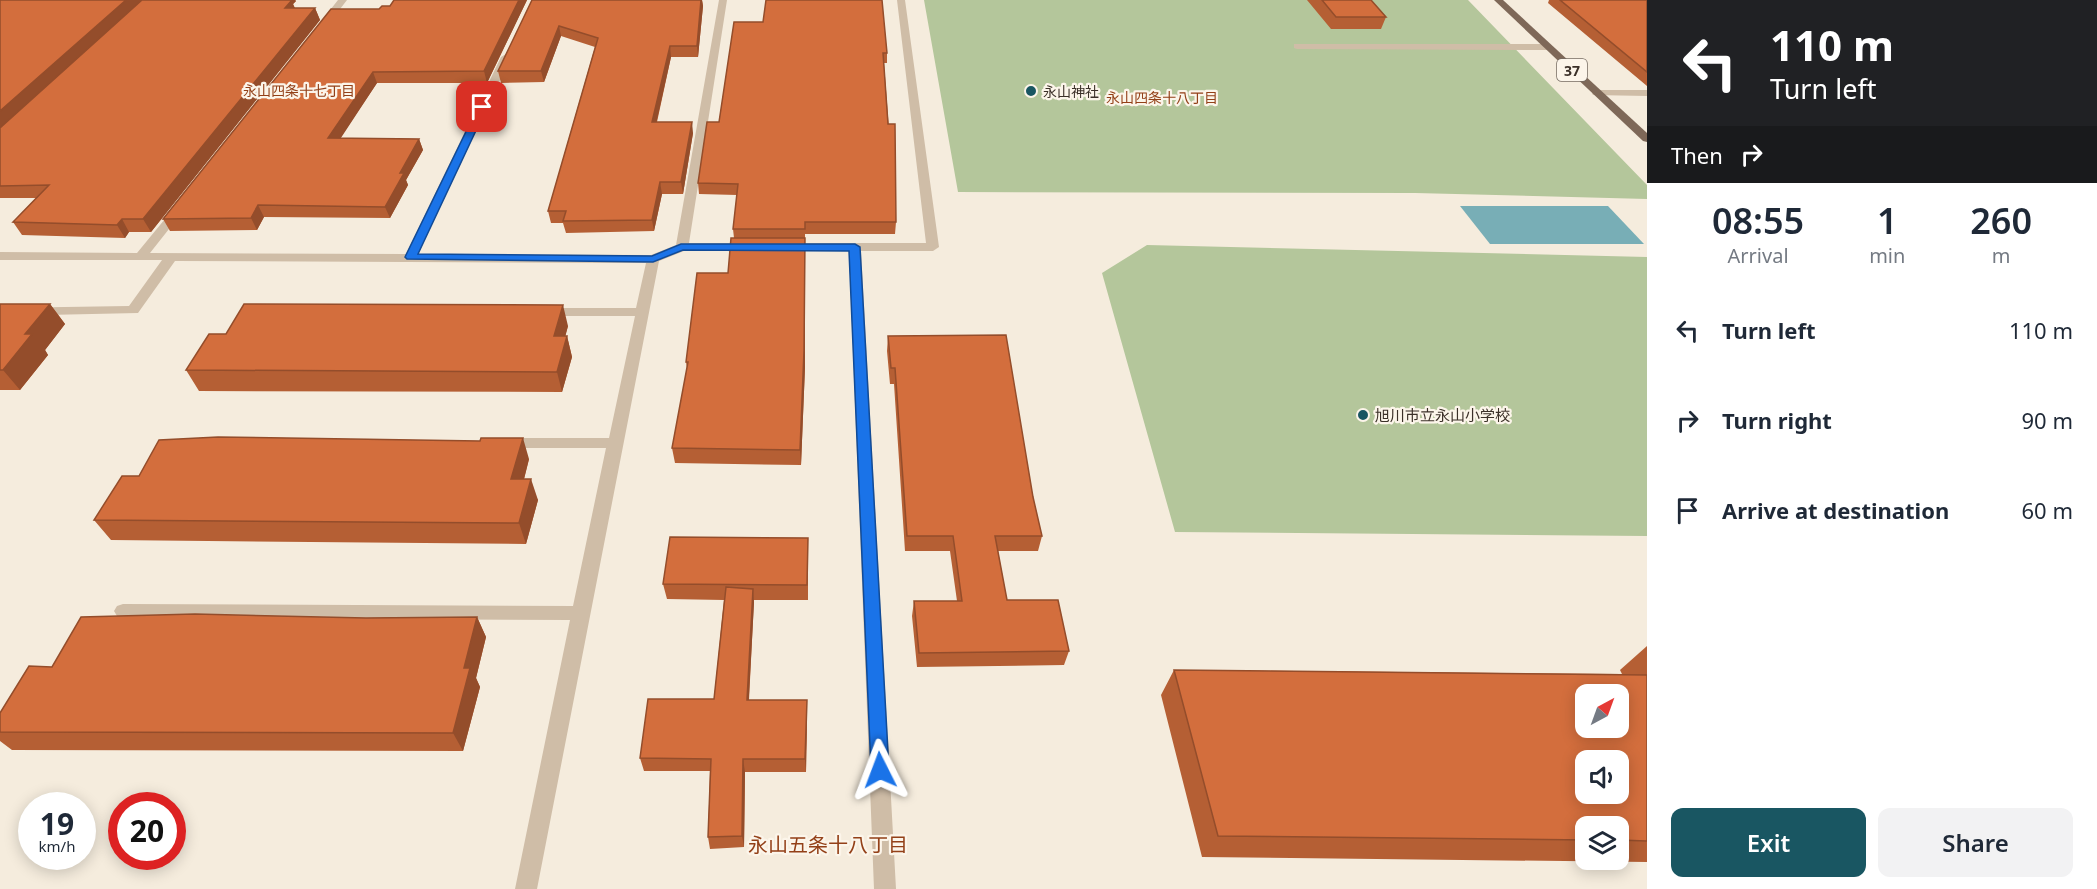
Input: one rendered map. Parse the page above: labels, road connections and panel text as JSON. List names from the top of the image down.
{
  "streets": {
    "main road": ["37"]
  },
  "districts": ["永山四条十七丁目", "永山四条十八丁目", "永山五条十八丁目"],
  "places": ["永山神社", "旭川市立永山小学校"],
  "north": "top right",
  "page": {
    "turn": ["110 m", "Turn left"],
    "then": "Then",
    "eta": [
      "08:55",
      "Arrival",
      "1",
      "min",
      "260",
      "m"
    ],
    "list": [
      {
        "name": "Turn left",
        "value": "110 m"
      },
      {
        "name": "Turn right",
        "value": "90 m"
      },
      {
        "name": "Arrive at destination",
        "value": "60 m"
      }
    ],
    "speed": "19 km/h",
    "limit": "20",
    "buttons": ["Exit", "Share"]
  }
}
